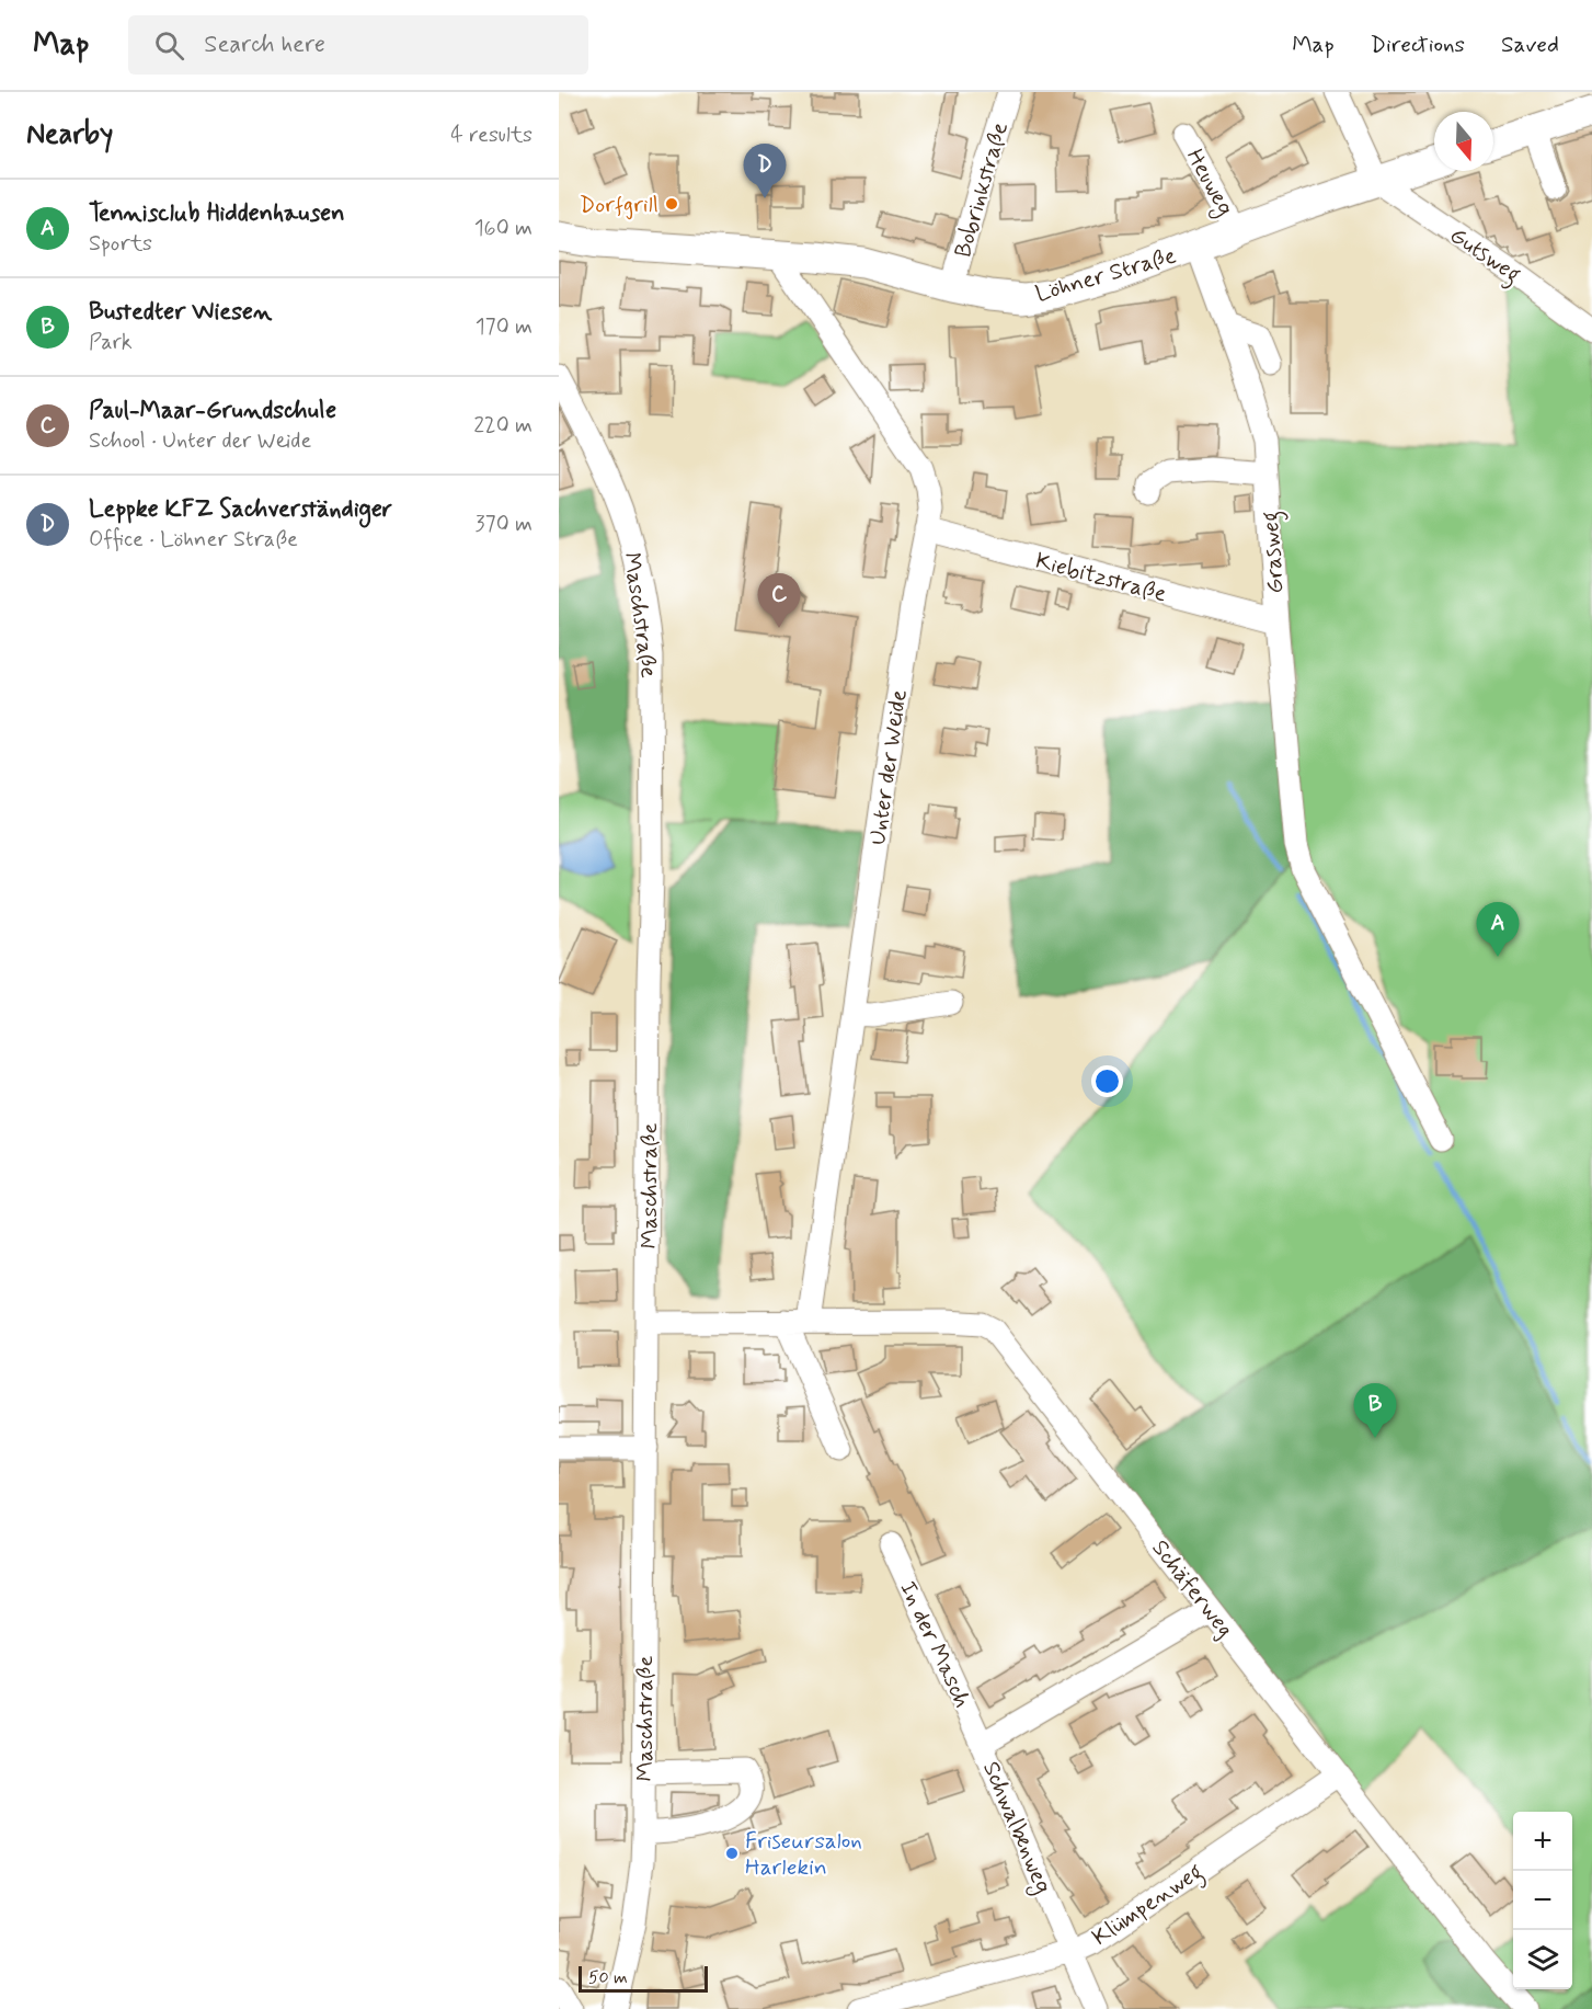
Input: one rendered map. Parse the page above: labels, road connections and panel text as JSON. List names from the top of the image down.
{
  "streets": {
    "main road": ["Löhner Straße"],
    "street": [
      "Heuweg",
      "Bobrinkstraße",
      "Gutsweg",
      "Grasweg",
      "Kiebitzstraße",
      "Maschstraße",
      "Unter der Weide",
      "Schäferweg",
      "In der Masch",
      "Schwalbenweg",
      "Klümpenweg"
    ]
  },
  "crossings": [
    ["Heuweg", "Löhner Straße"],
    ["Bobrinkstraße", "Löhner Straße"],
    ["Gutsweg", "Löhner Straße"],
    ["Löhner Straße", "Grasweg"],
    ["Löhner Straße", "Unter der Weide"],
    ["Grasweg", "Kiebitzstraße"],
    ["Kiebitzstraße", "Unter der Weide"],
    ["Maschstraße", "Schäferweg"],
    ["Unter der Weide", "Schäferweg"],
    ["Schäferweg", "Schwalbenweg"],
    ["Schäferweg", "Klümpenweg"],
    ["In der Masch", "Schwalbenweg"],
    ["Schwalbenweg", "Klümpenweg"]
  ],
  "places": ["Dorfgrill", "Friseursalon Harlekin"],
  "scale_bar": "50 m",
  "north": "bottom",
  "page": {
    "header": "Map",
    "search": "Search here",
    "nav": ["Map", "Directions", "Saved"],
    "heading": ["Nearby", "4 results"],
    "pins": [
      "D",
      "C",
      "A",
      "B"
    ],
    "list": [
      {
        "mark": "A",
        "name": "Tennisclub Hiddenhausen",
        "note": "Sports",
        "value": "160 m"
      },
      {
        "mark": "B",
        "name": "Bustedter Wiesen",
        "note": "Park",
        "value": "170 m"
      },
      {
        "mark": "C",
        "name": "Paul-Maar-Grundschule",
        "note": "School · Unter der Weide",
        "value": "220 m"
      },
      {
        "mark": "D",
        "name": "Leppke KFZ Sachverständiger",
        "note": "Office · Löhner Straße",
        "value": "370 m"
      }
    ],
    "map_buttons": ["+", "−"],
    "scale": "50 m"
  }
}
